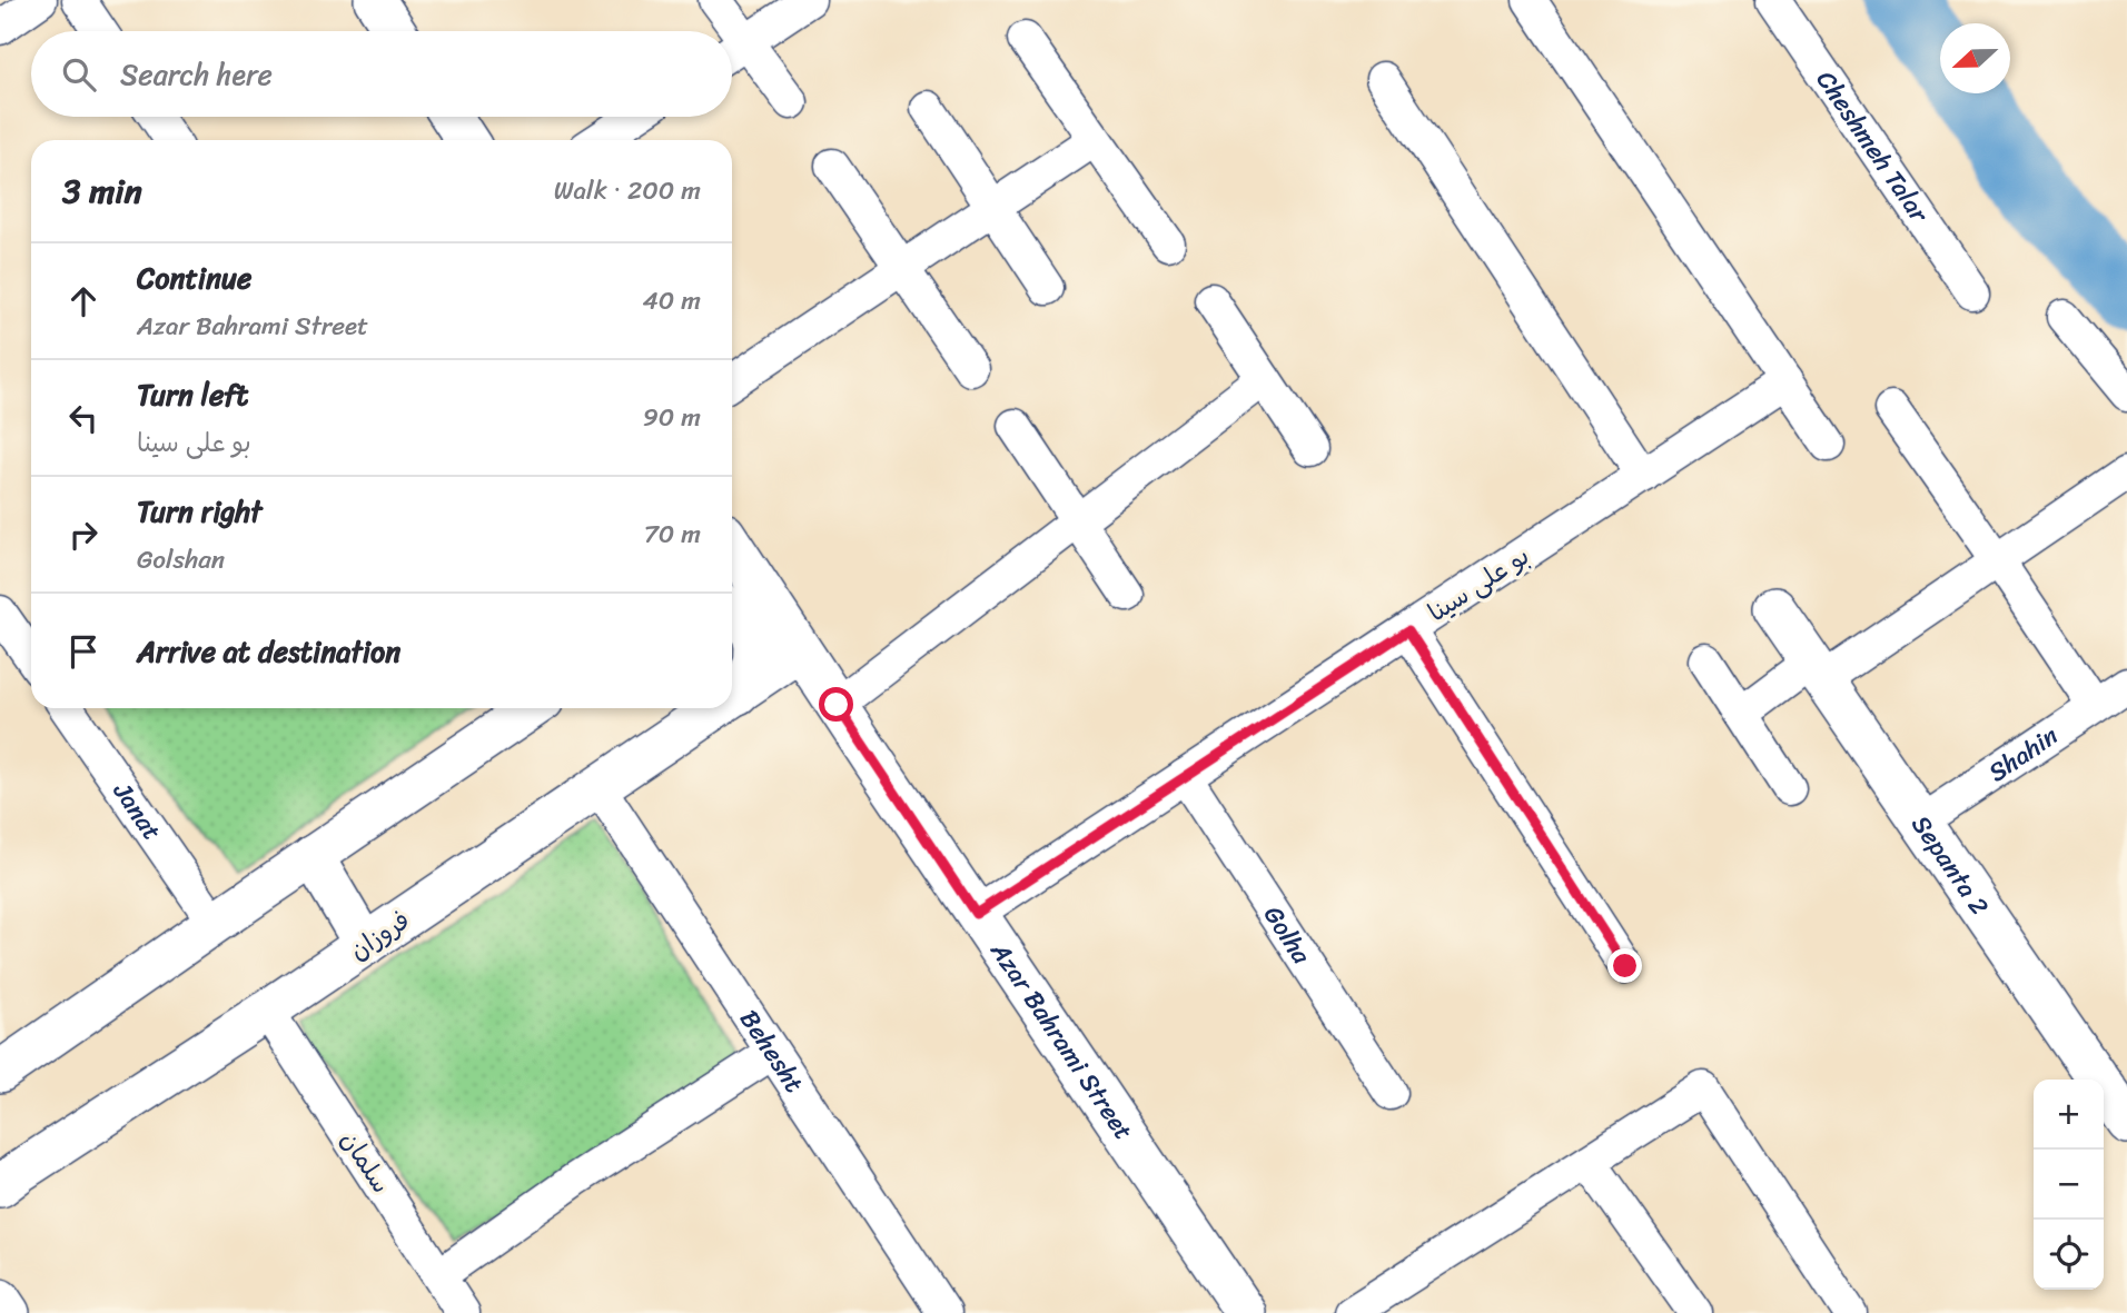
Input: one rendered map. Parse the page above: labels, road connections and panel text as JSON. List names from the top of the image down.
{
  "streets": {
    "street": [
      "Cheshmeh Talar",
      "بو علی سینا",
      "Shahin",
      "Janat",
      "Sepanta 2",
      "فروزان",
      "Golha",
      "Azar Bahrami Street",
      "Behesht",
      "سلمان"
    ]
  },
  "crossings": [
    ["بو علی سینا", "Golha"],
    ["بو علی سینا", "Azar Bahrami Street"],
    ["Shahin", "Sepanta 2"],
    ["فروزان", "Azar Bahrami Street"],
    ["فروزان", "Behesht"],
    ["فروزان", "سلمان"]
  ],
  "north": "left",
  "page": {
    "search": "Search here",
    "heading": ["3 min", "Walk · 200 m"],
    "list": [
      ["Continue", "Azar Bahrami Street", "40 m"],
      ["Turn left", "بو علی سینا", "90 m"],
      ["Turn right", "Golshan", "70 m"],
      "Arrive at destination"
    ],
    "map_buttons": ["+", "−"]
  }
}
